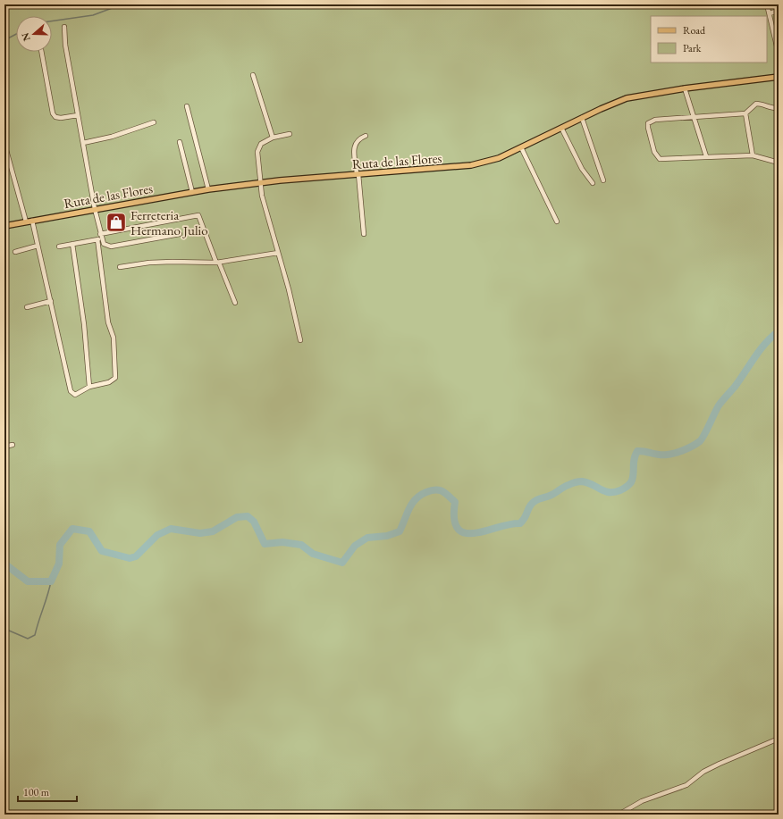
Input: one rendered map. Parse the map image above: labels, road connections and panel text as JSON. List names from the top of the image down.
{
  "streets": {
    "main road": ["Ruta de las Flores"]
  },
  "places": {
    "shop": ["Ferreteria Hermano Julio"]
  },
  "legend": ["Road", "Park"],
  "scale_bar": "100 m",
  "north": "left"
}
